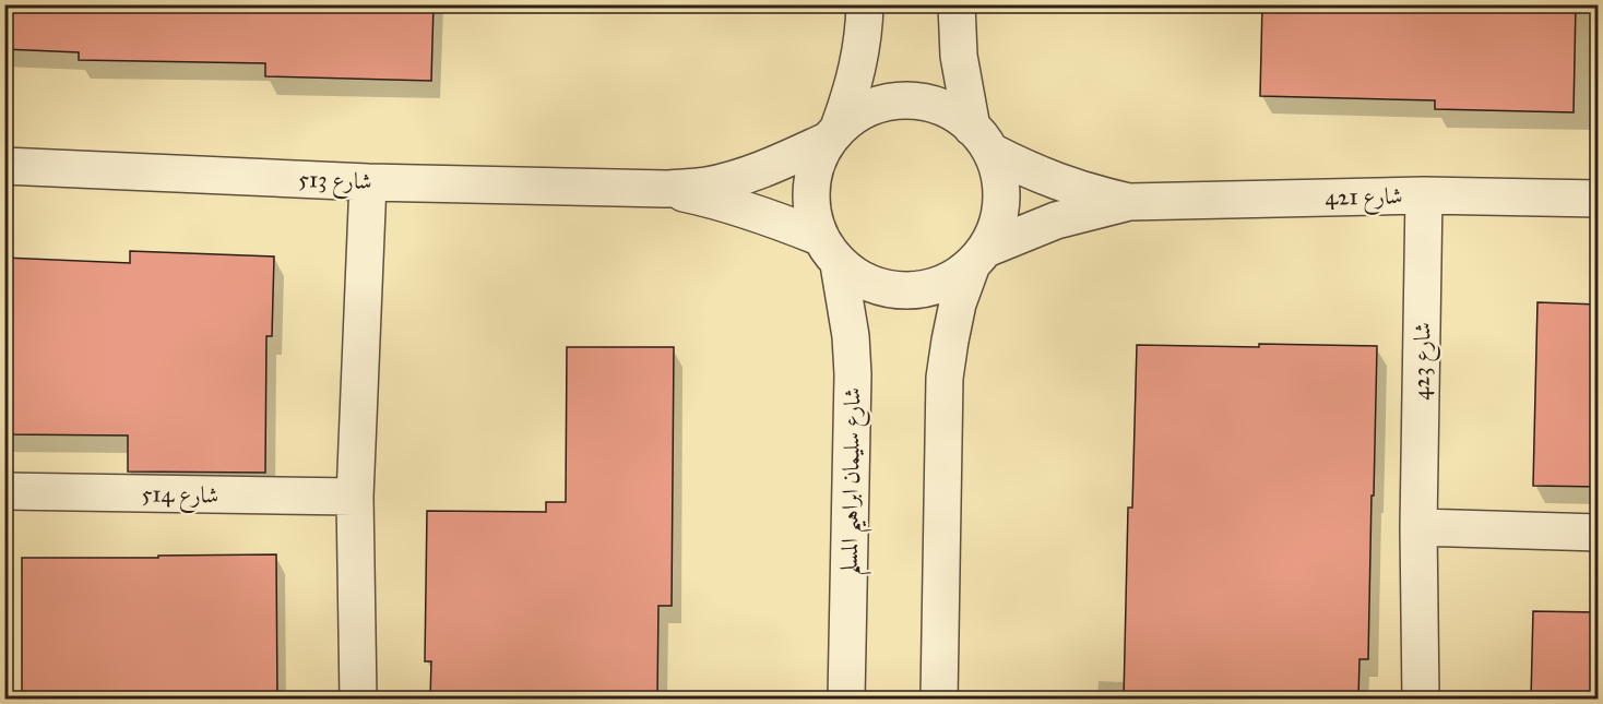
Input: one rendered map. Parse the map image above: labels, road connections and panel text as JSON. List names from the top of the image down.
{
  "streets": {
    "street": [
      "شارع 513",
      "شارع 421",
      "شارع 423",
      "شارع سليمان ابراهيم المسلم",
      "شارع 514"
    ]
  },
  "crossings": [
    ["شارع 513", "شارع 421"],
    ["شارع 513", "شارع سليمان ابراهيم المسلم"],
    ["شارع 421", "شارع 423"],
    ["شارع 421", "شارع سليمان ابراهيم المسلم"]
  ]
}
